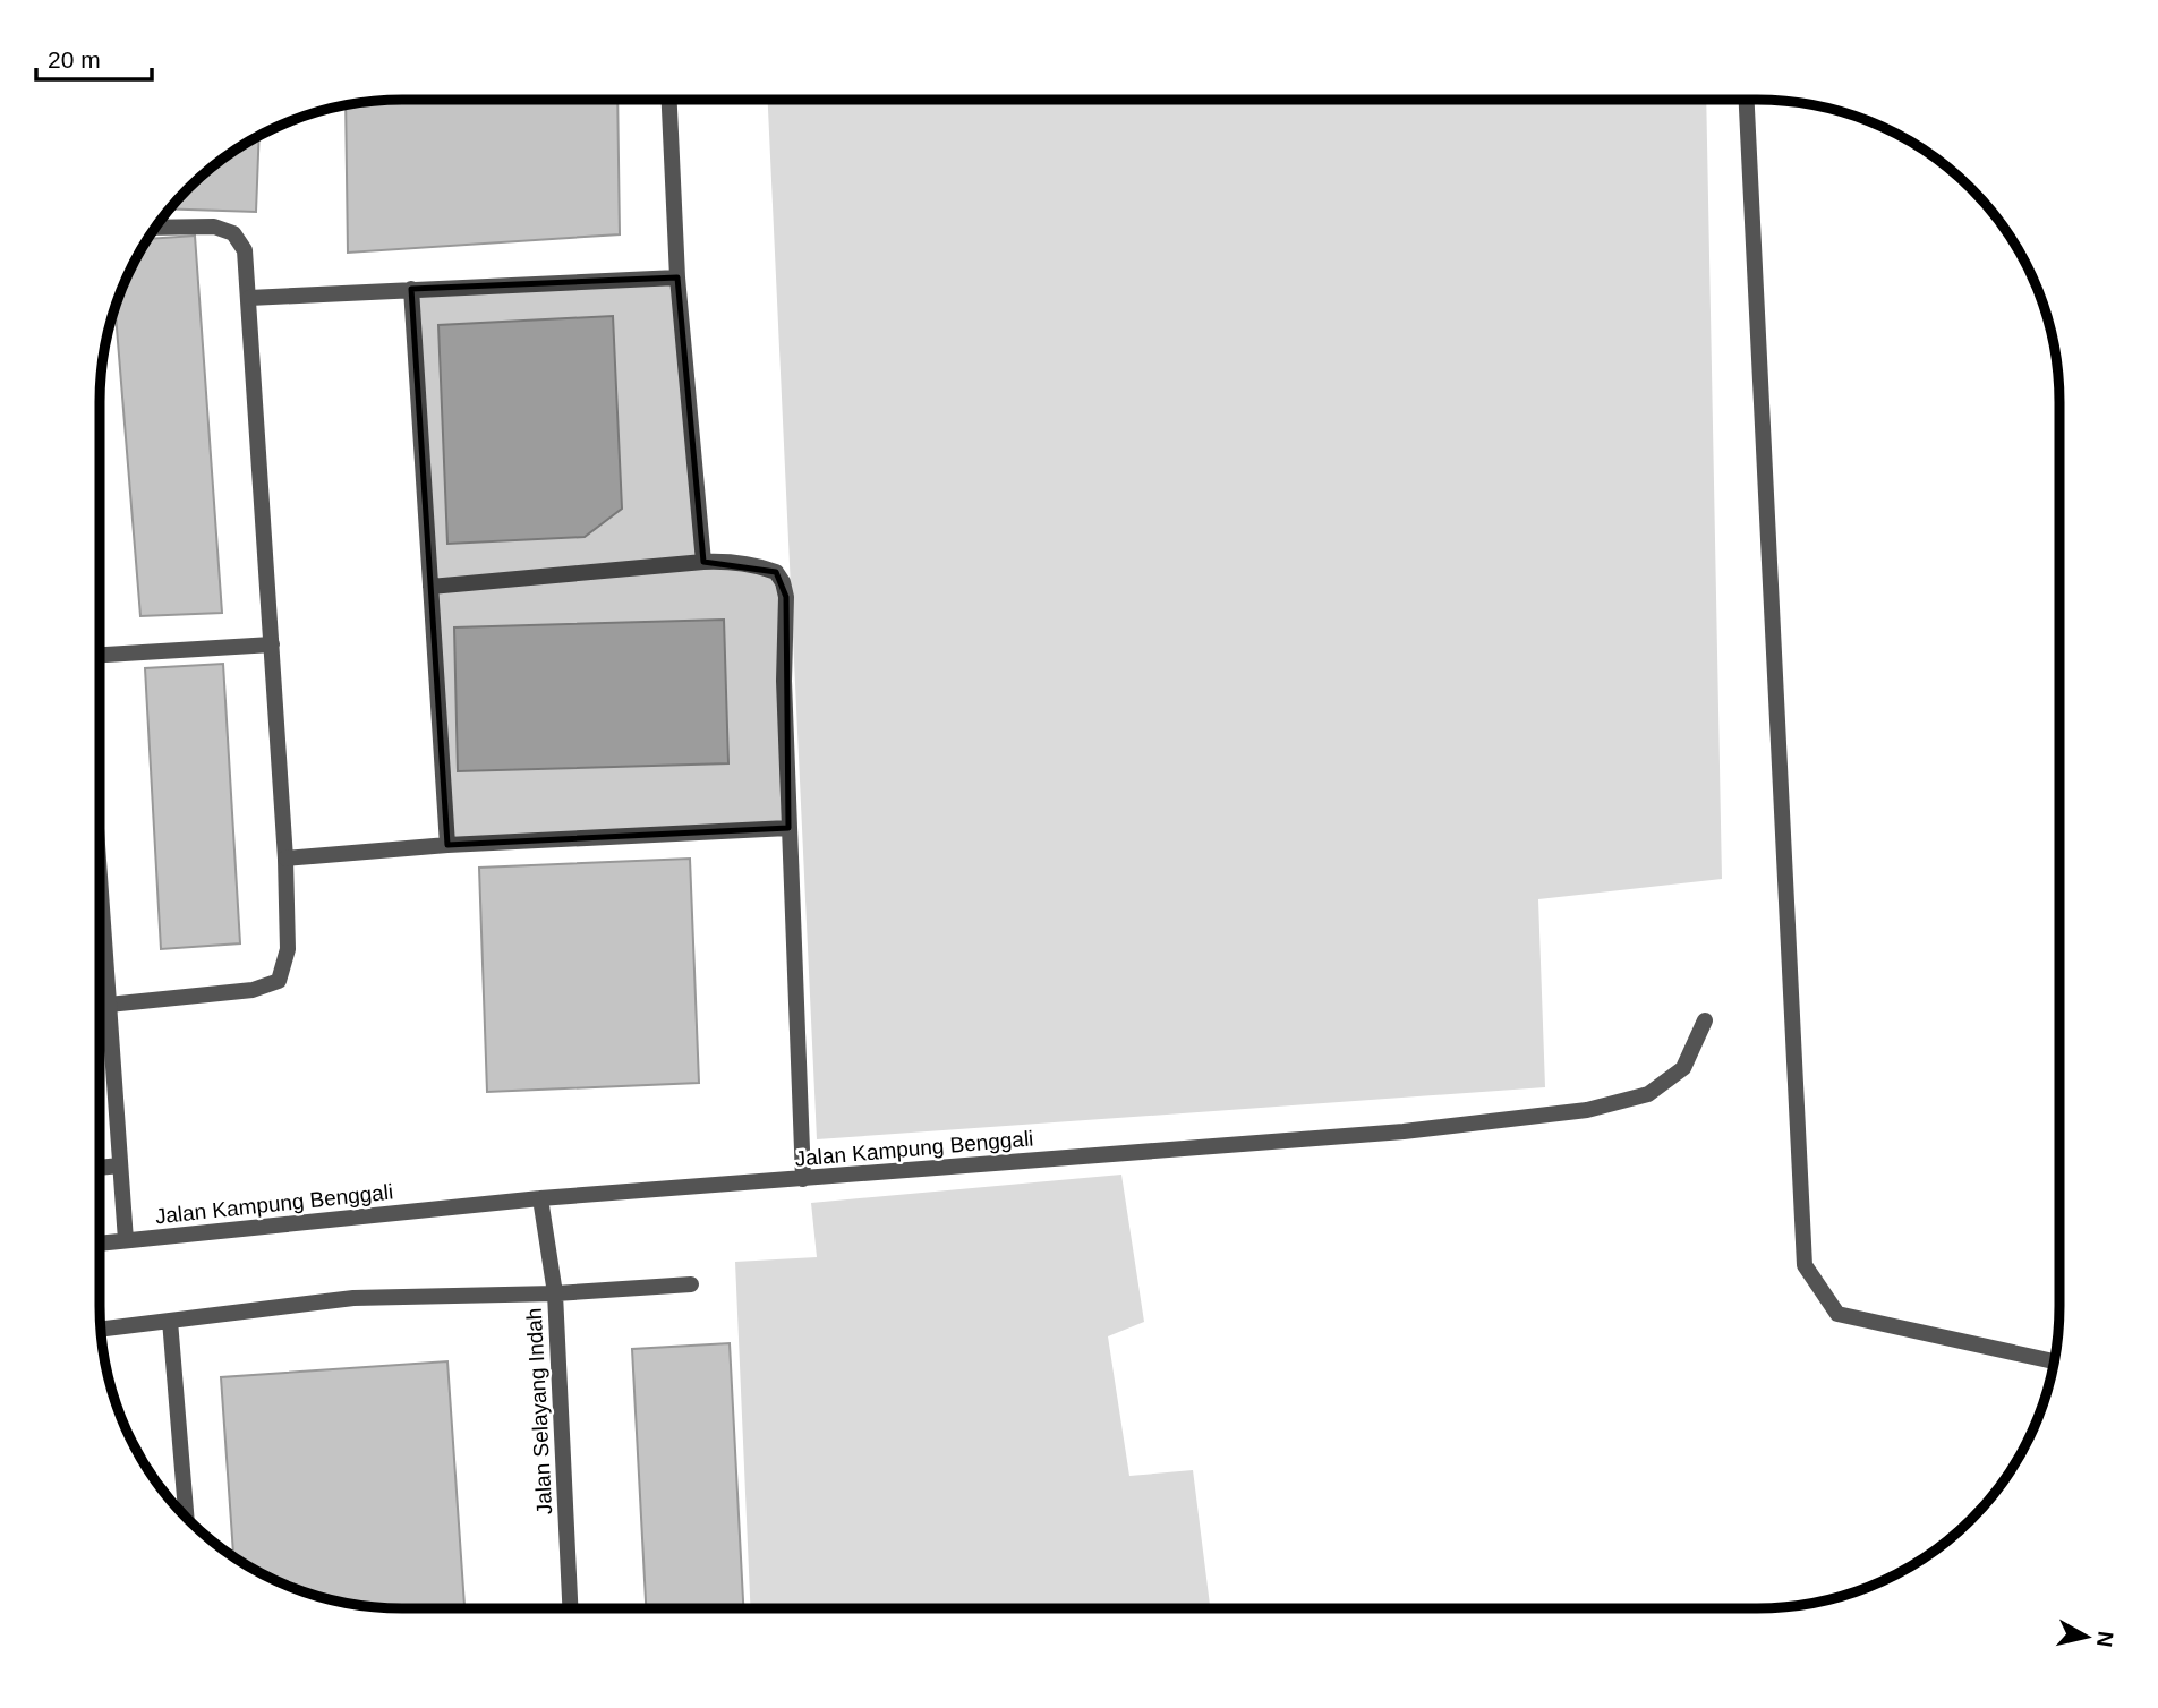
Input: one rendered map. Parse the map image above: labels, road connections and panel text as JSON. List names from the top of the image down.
{
  "streets": {
    "street": ["Jalan Kampung Benggali", "Jalan Selayang Indah"]
  },
  "crossings": [
    ["Jalan Kampung Benggali", "Jalan Selayang Indah"]
  ],
  "scale_bar": "20 m",
  "north": "right"
}
